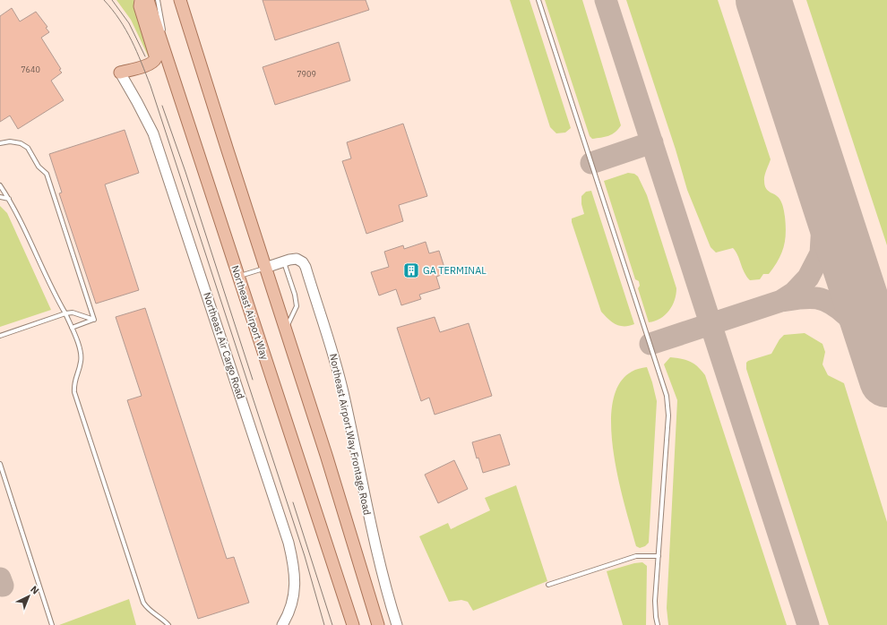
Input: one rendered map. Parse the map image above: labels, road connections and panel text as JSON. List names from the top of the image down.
{
  "streets": {
    "main road": ["Northeast Airport Way"],
    "street": ["Northeast Air Cargo Road", "Northeast Airport Way Frontage Road"]
  },
  "places": {
    "building": ["GA TERMINAL"]
  },
  "house_numbers": ["7640", "7909"],
  "north": "top right"
}
